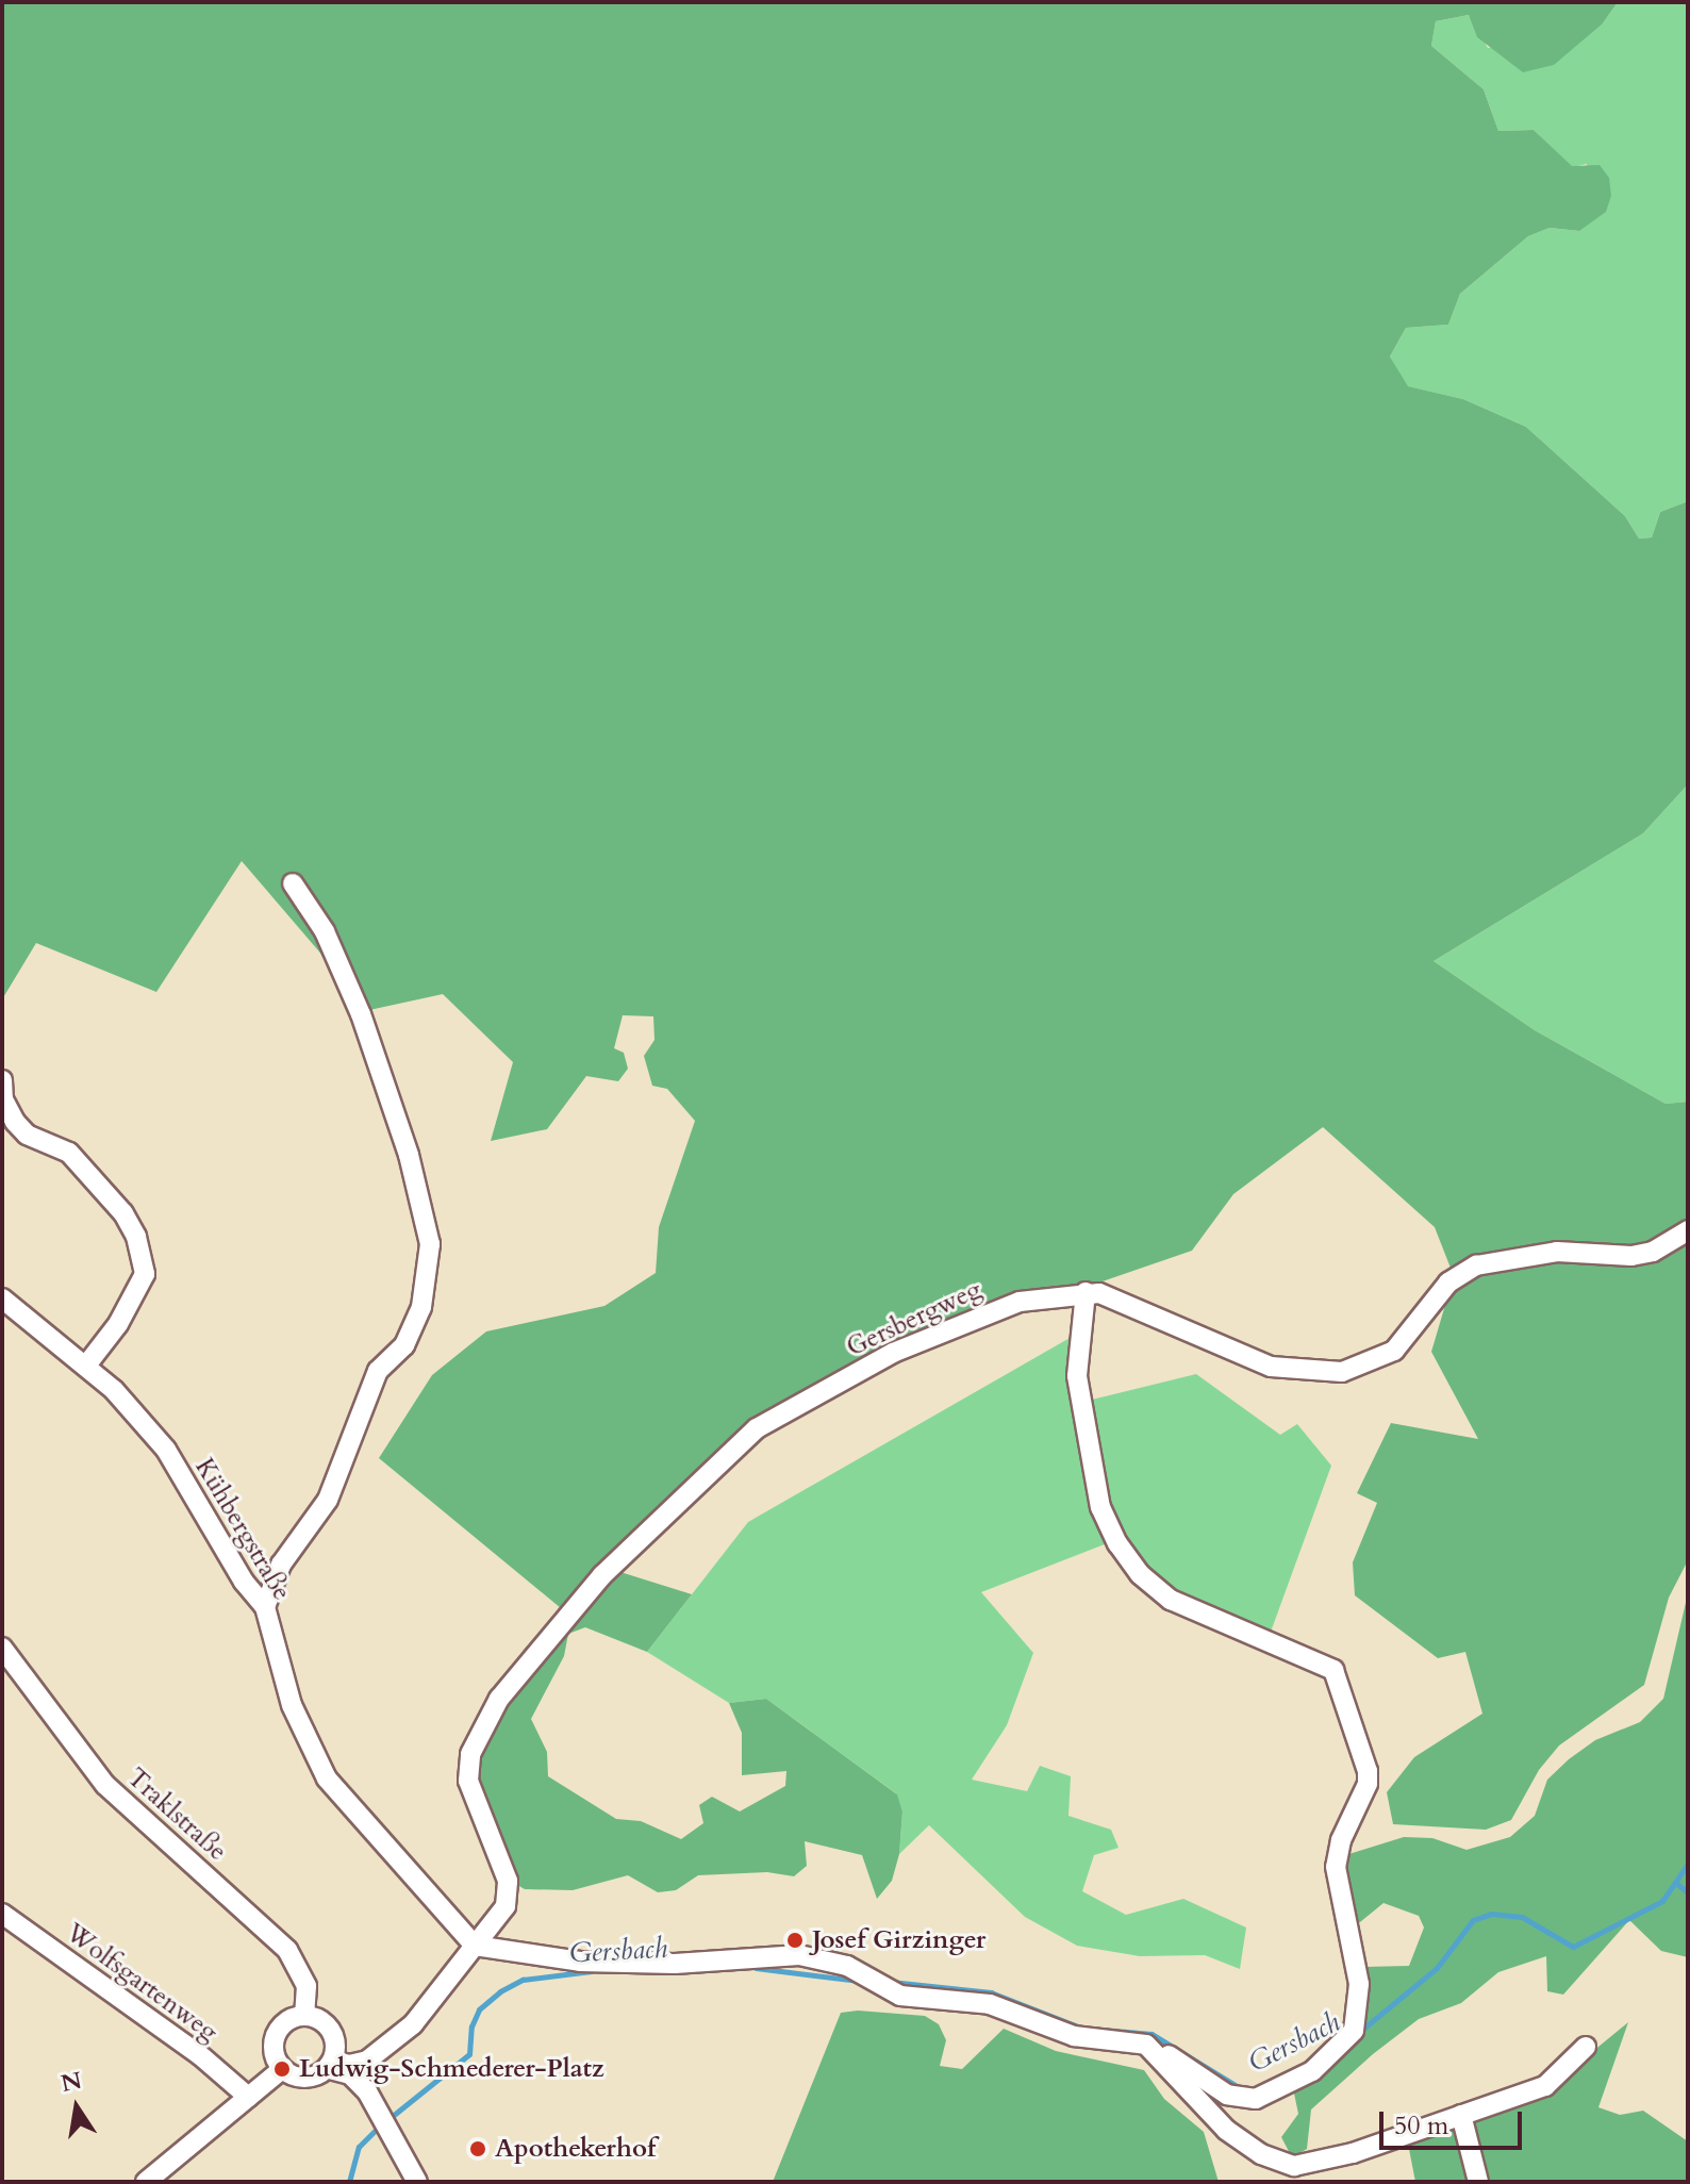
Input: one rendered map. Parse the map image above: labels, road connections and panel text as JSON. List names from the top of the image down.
{
  "streets": {
    "street": [
      "Gersbergweg",
      "Kühbergstraße",
      "Traklstraße",
      "Wolfsgartenweg"
    ]
  },
  "crossings": [
    ["Gersbergweg", "Kühbergstraße"]
  ],
  "water": ["Gersbach"],
  "places": ["Josef Girzinger", "Ludwig-Schmederer-Platz", "Apothekerhof"],
  "scale_bar": "50 m",
  "north": "top"
}
